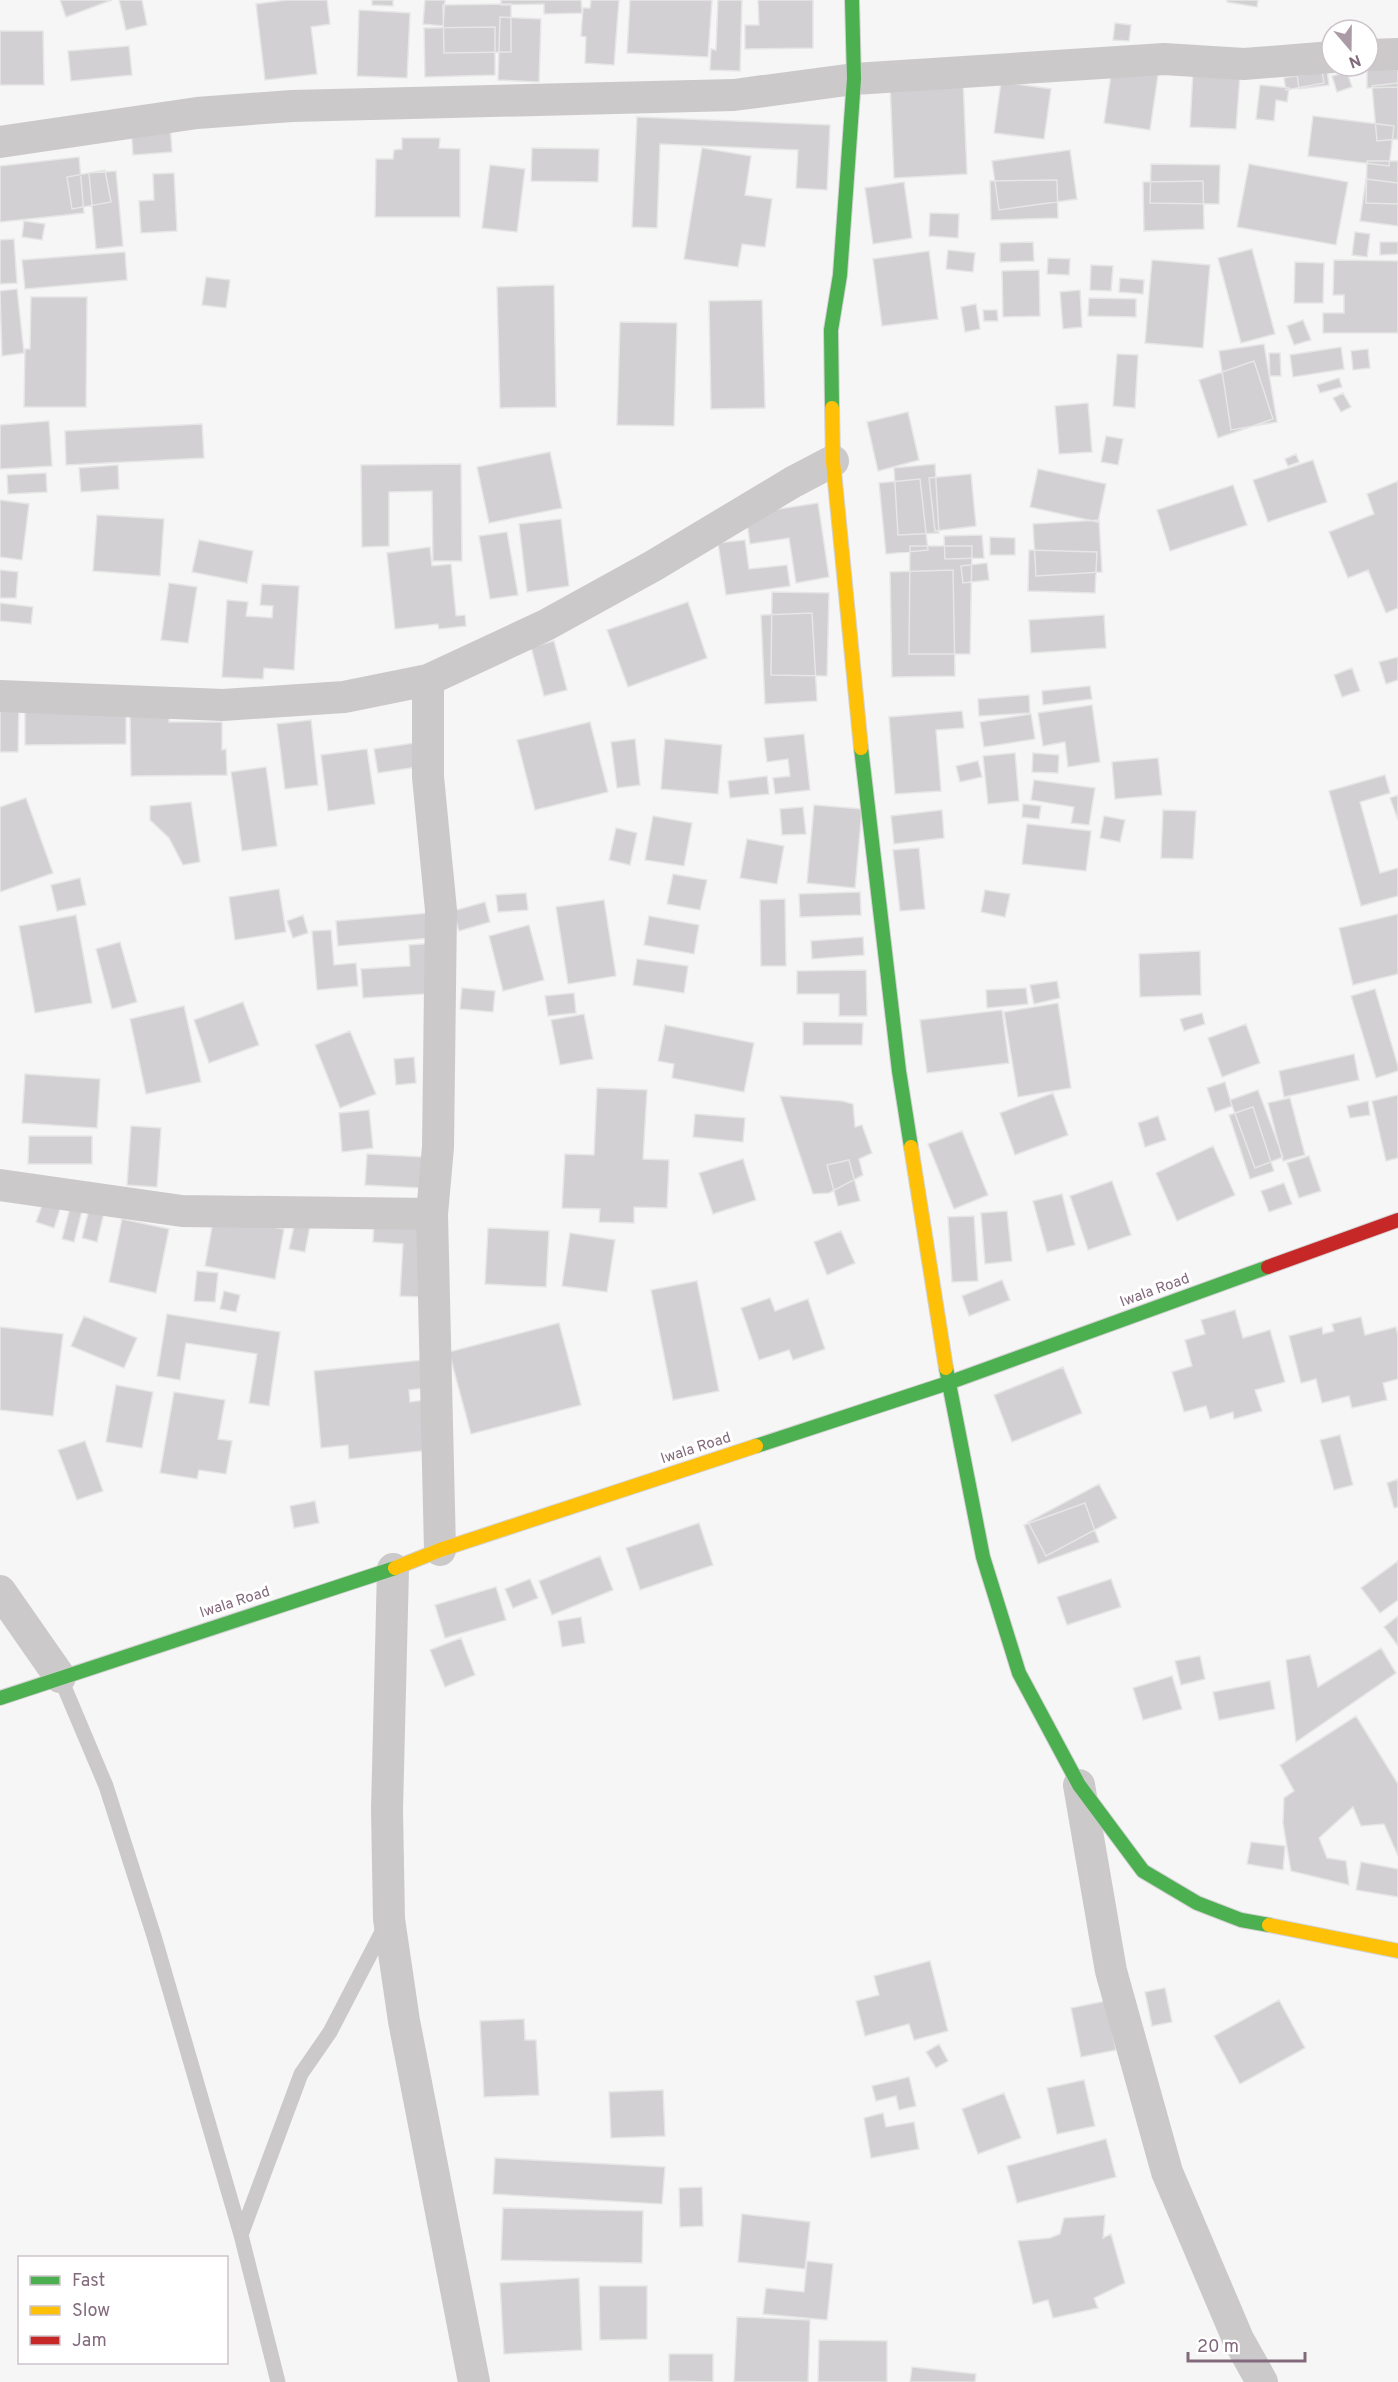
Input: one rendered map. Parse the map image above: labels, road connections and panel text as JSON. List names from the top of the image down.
{
  "streets": {
    "street": ["Iwala Road"]
  },
  "legend": ["Fast", "Slow", "Jam"],
  "scale_bar": "20 m",
  "north": "bottom"
}
